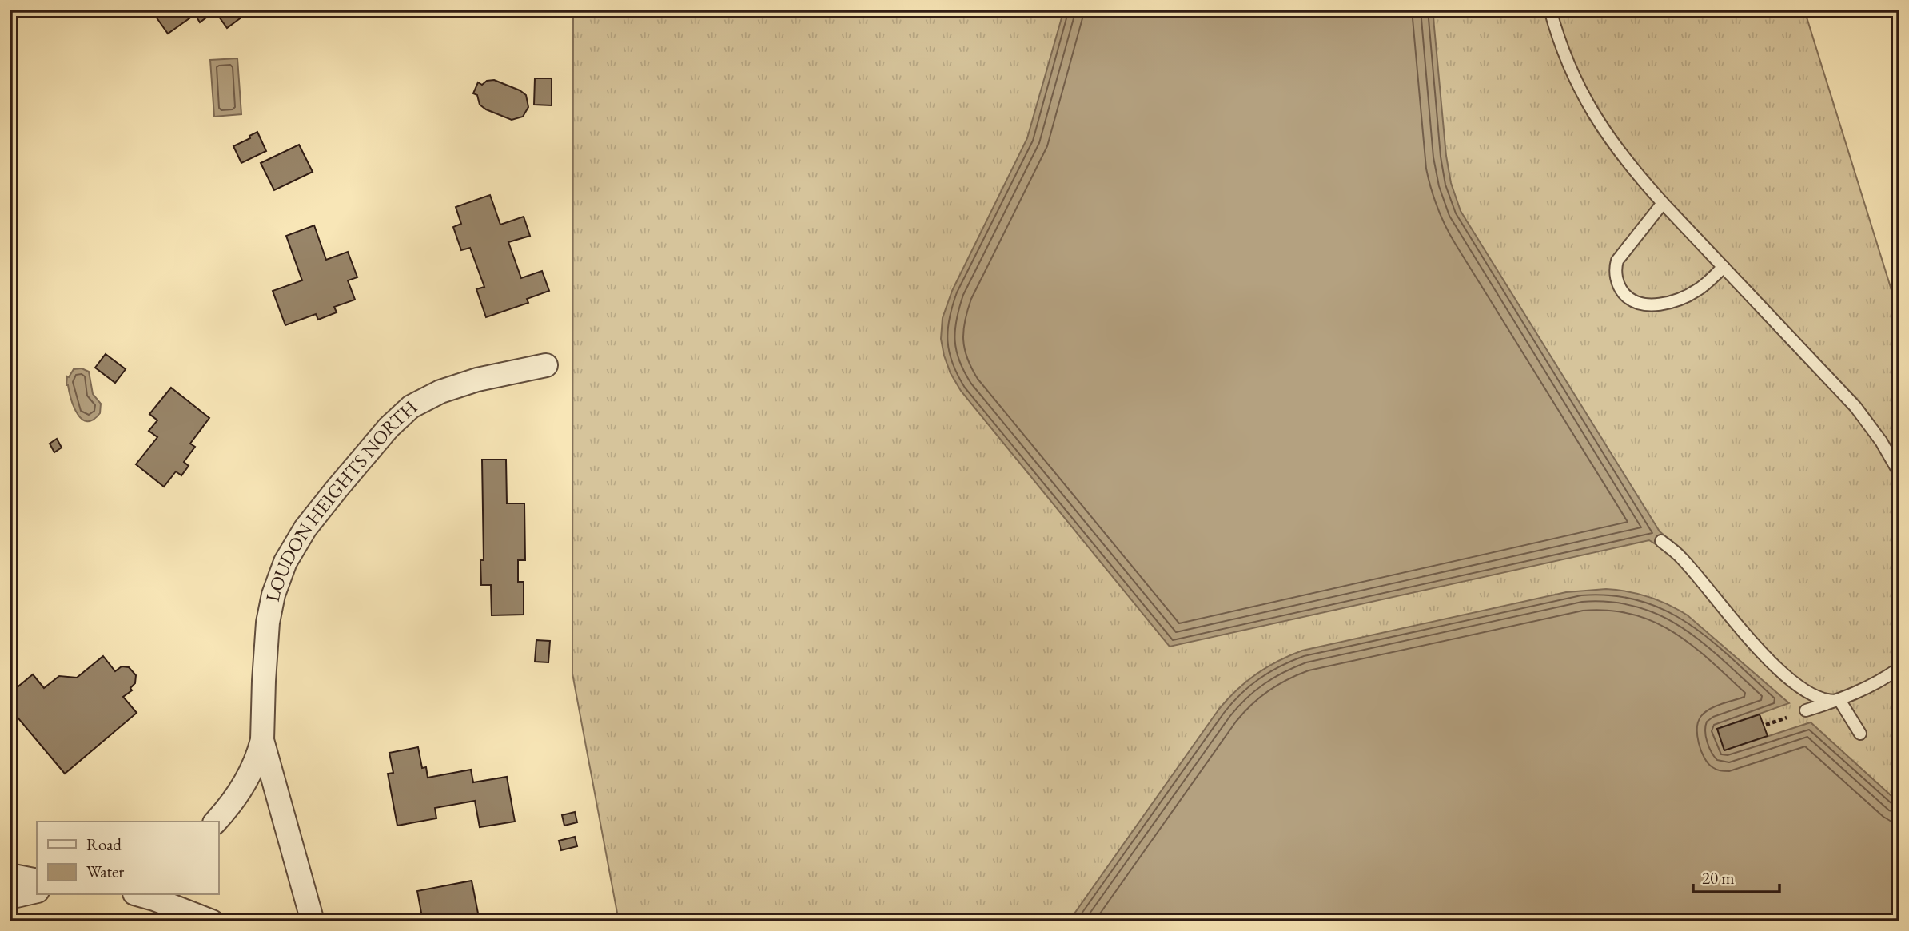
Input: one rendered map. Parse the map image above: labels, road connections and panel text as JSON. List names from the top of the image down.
{
  "streets": {
    "street": ["LOUDON HEIGHTS NORTH"]
  },
  "legend": ["Road", "Water"],
  "scale_bar": "20 m"
}
